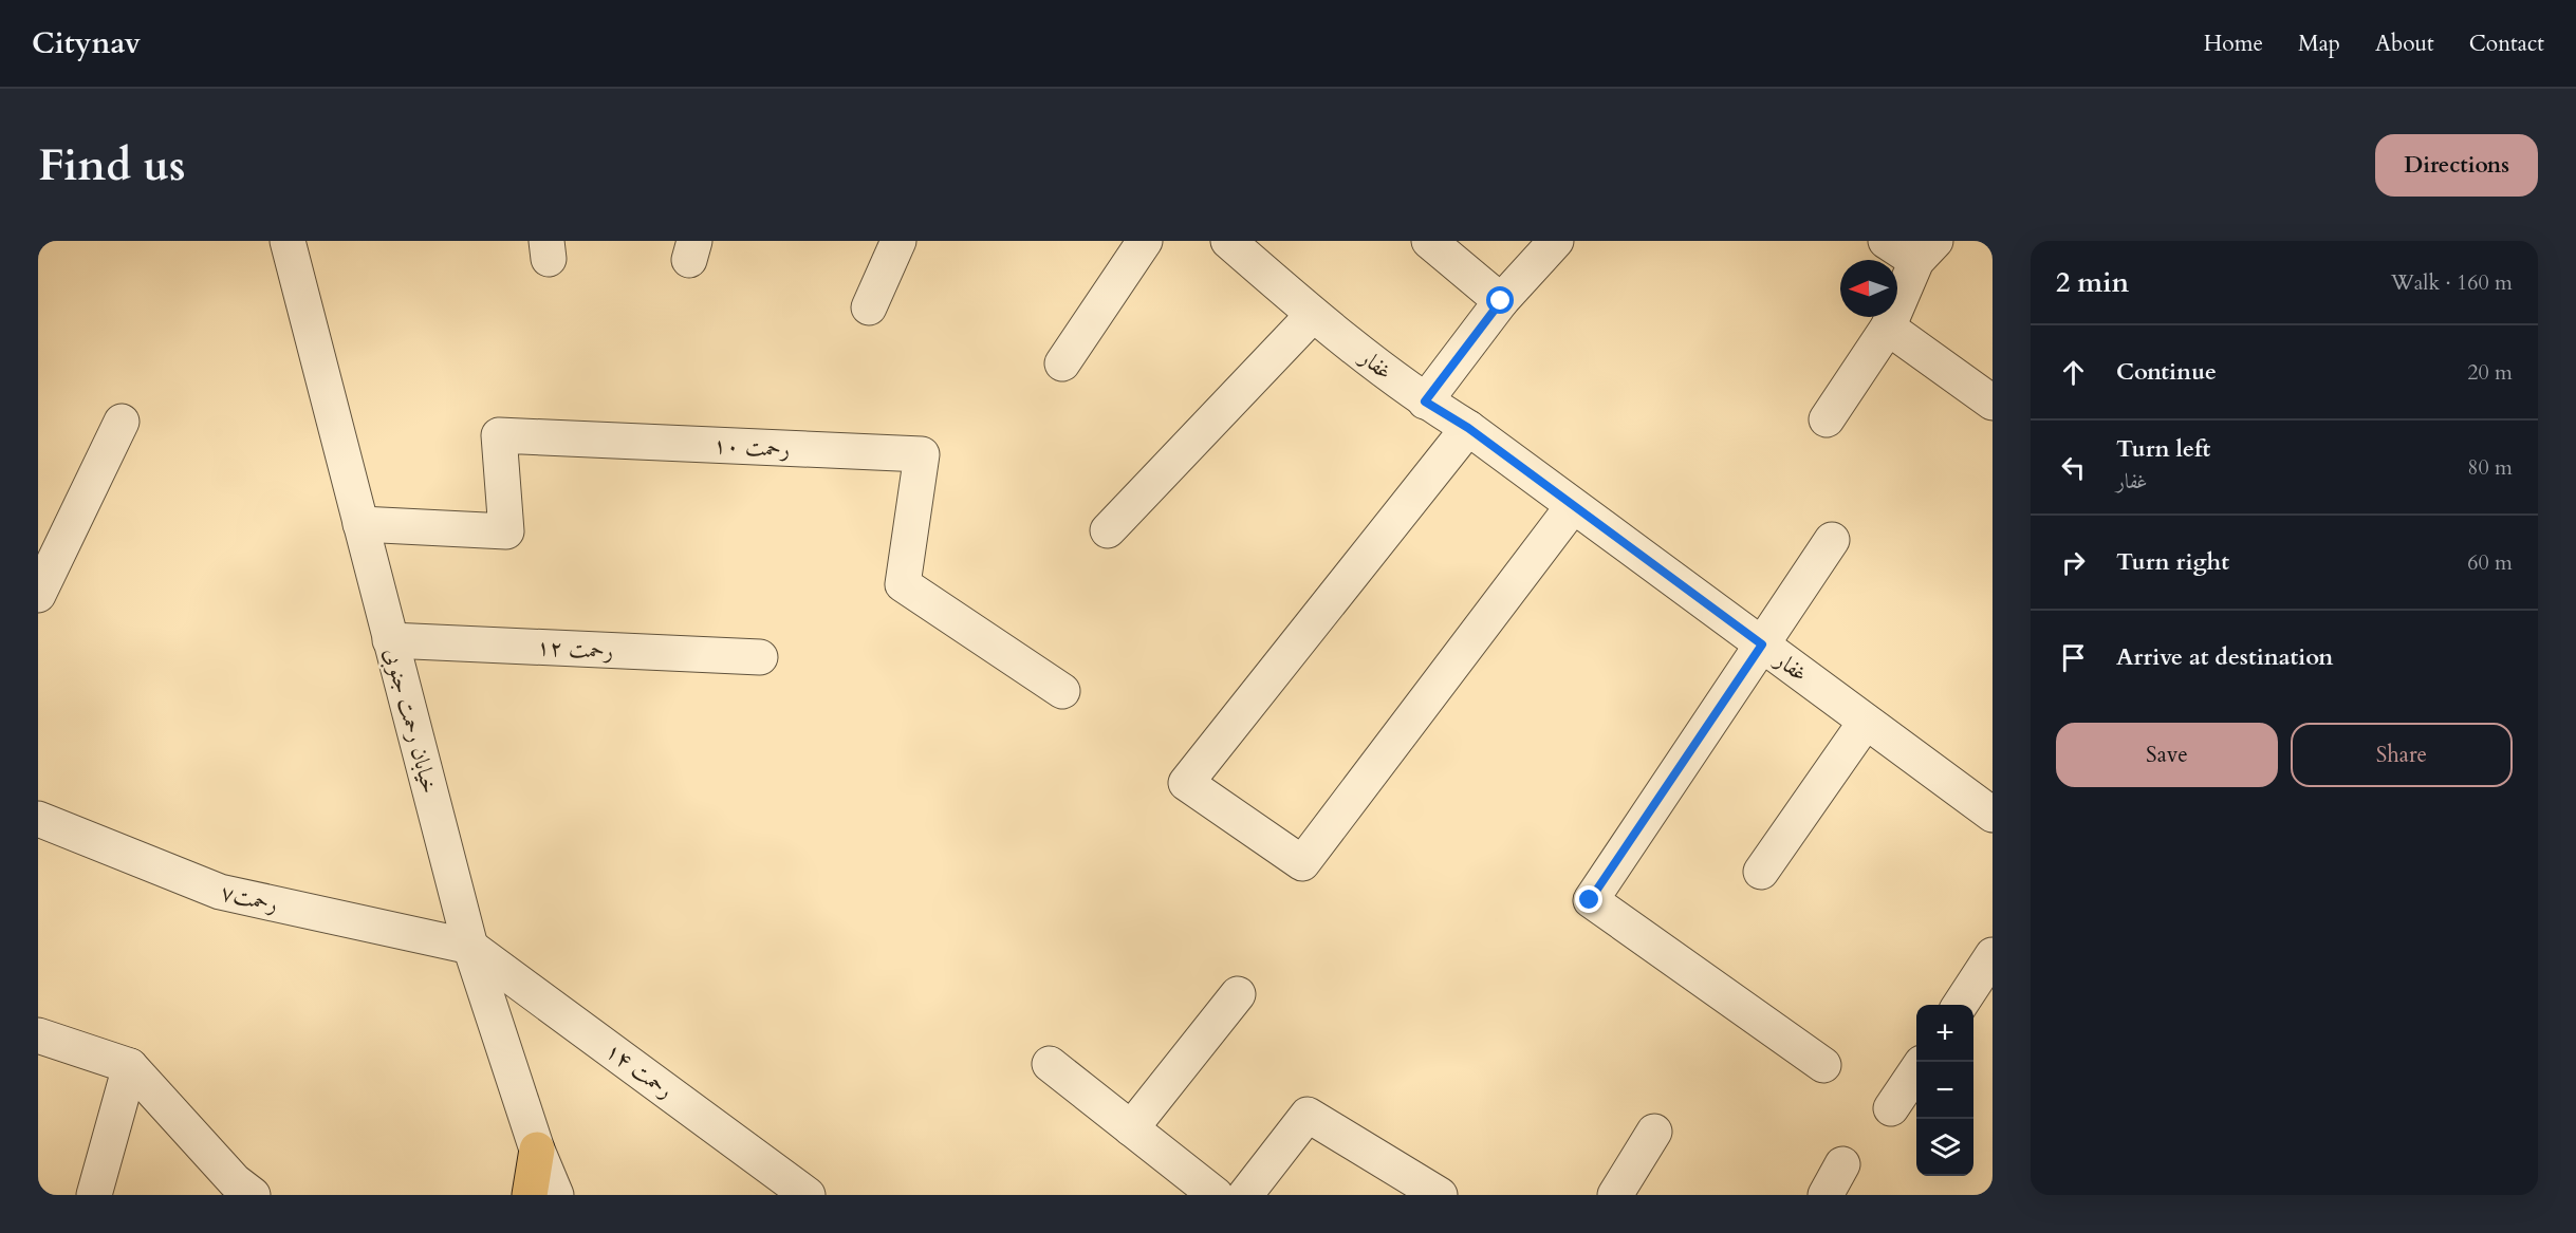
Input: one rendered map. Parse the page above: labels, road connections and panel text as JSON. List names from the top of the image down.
{
  "streets": {
    "street": [
      "غفار",
      "رحمت ۱۰",
      "رحمت ۱۲",
      "خیابان رحمت جنوبی",
      "رحمت۷",
      "رحمت ۱۴"
    ]
  },
  "crossings": [
    ["رحمت ۱۰", "خیابان رحمت جنوبی"],
    ["رحمت ۱۲", "خیابان رحمت جنوبی"],
    ["خیابان رحمت جنوبی", "رحمت۷"],
    ["خیابان رحمت جنوبی", "رحمت ۱۴"],
    ["رحمت۷", "رحمت ۱۴"]
  ],
  "north": "left",
  "page": {
    "header": "Citynav",
    "nav": [
      "Home",
      "Map",
      "About",
      "Contact"
    ],
    "buttons": [
      "Directions",
      ["Save", "Share"]
    ],
    "title": "Find us",
    "heading": ["2 min", "Walk · 160 m"],
    "list": [
      ["Continue", "20 m"],
      ["Turn left", "غفار", "80 m"],
      ["Turn right", "60 m"],
      "Arrive at destination"
    ],
    "map_buttons": ["+", "−"]
  }
}
